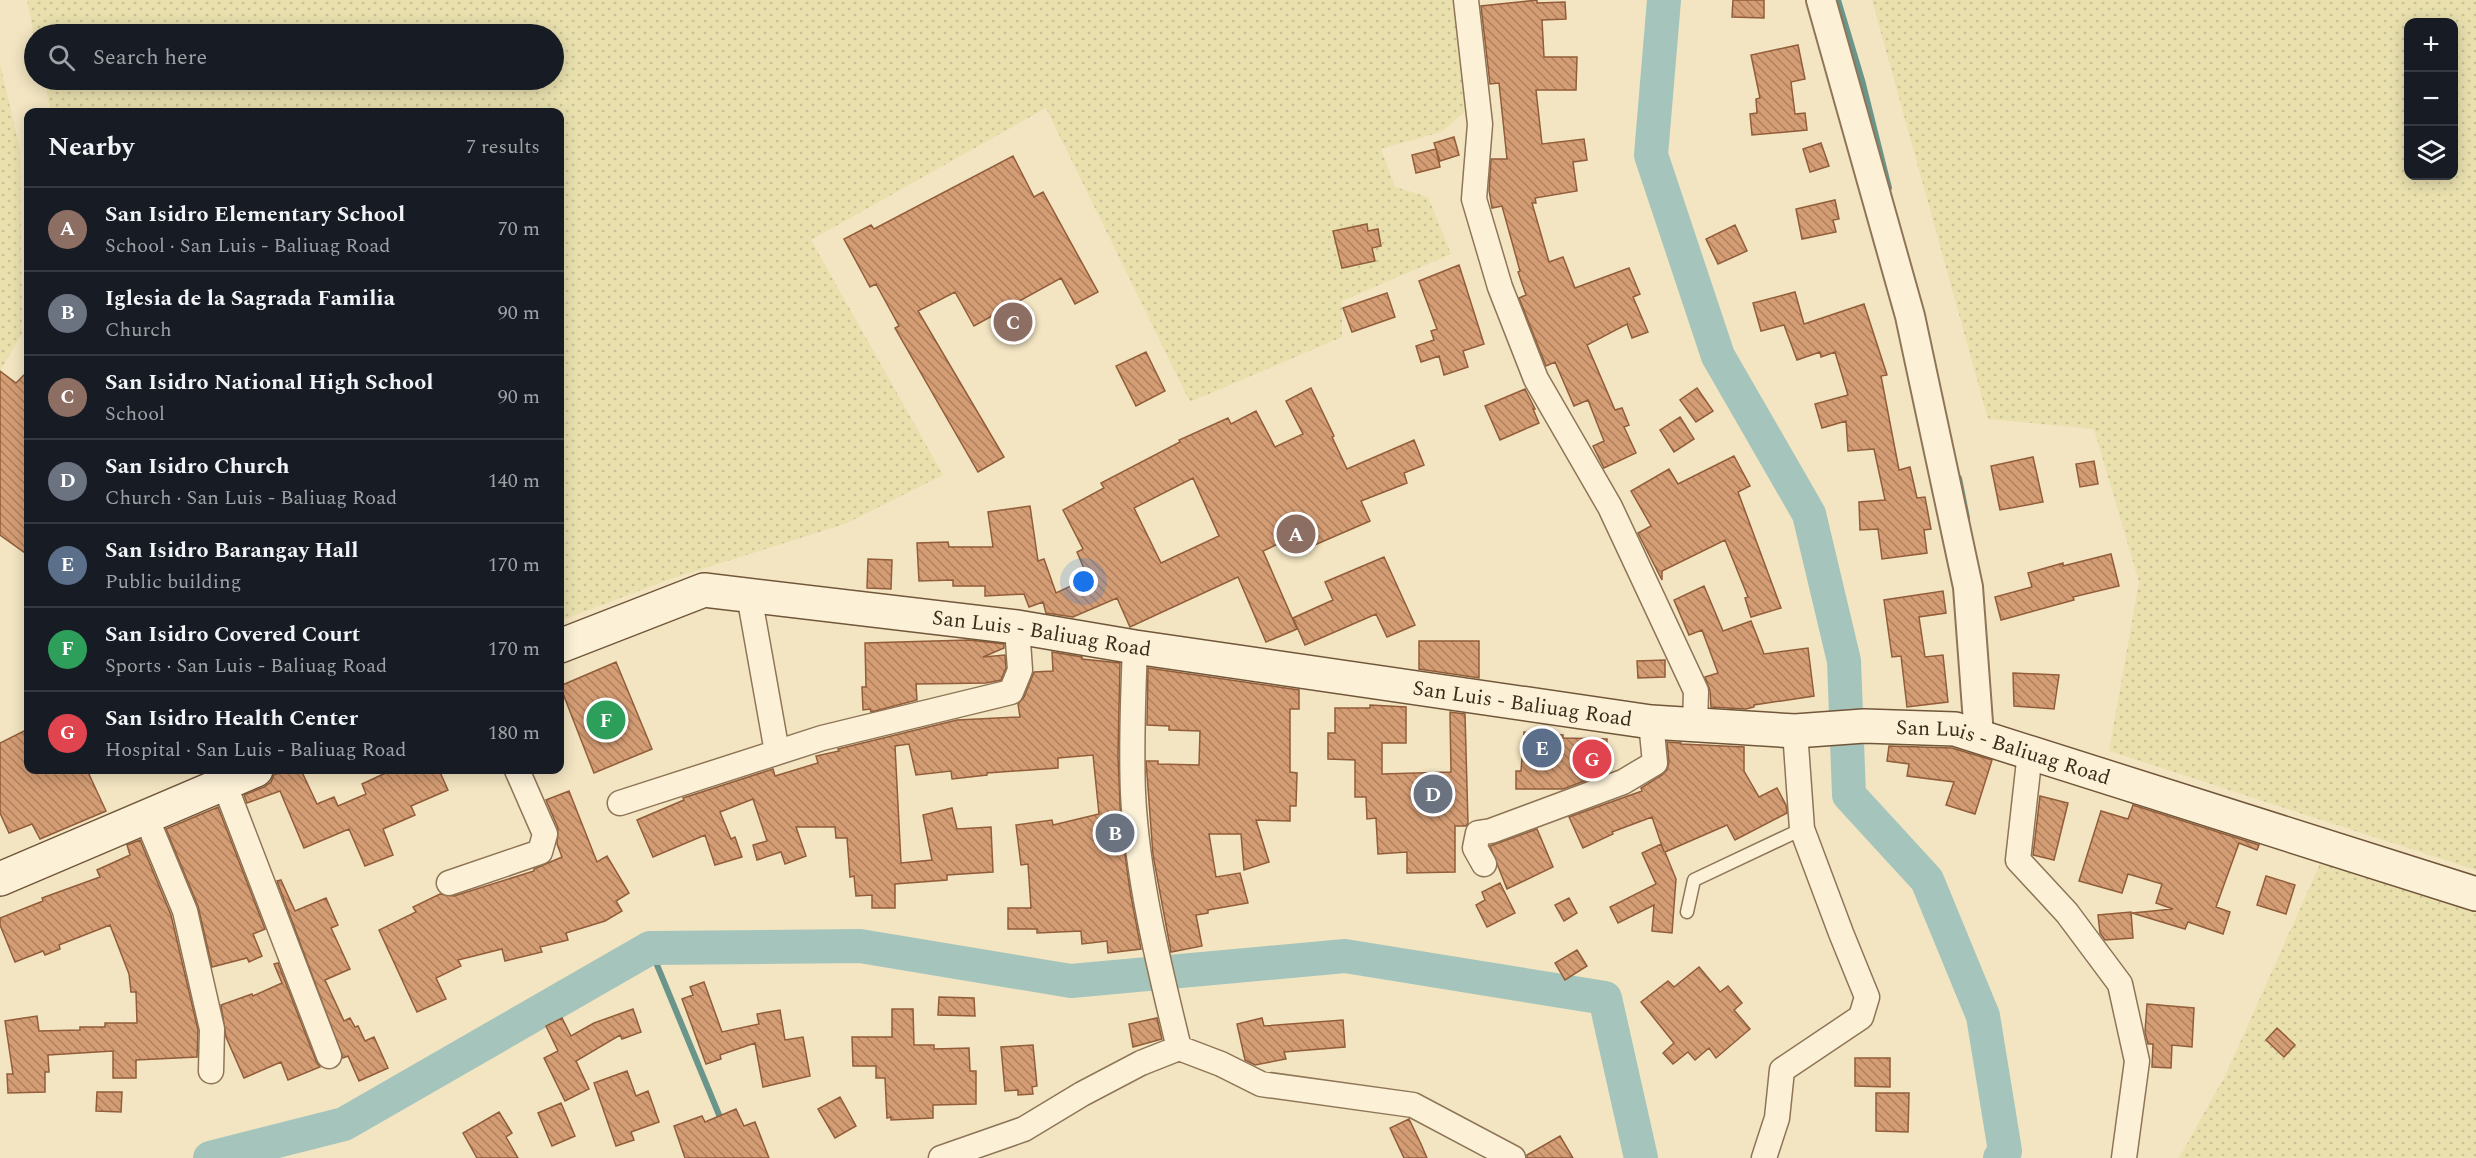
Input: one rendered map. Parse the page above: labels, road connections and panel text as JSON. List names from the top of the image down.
{
  "streets": {
    "main road": ["San Luis - Baliuag Road"]
  },
  "page": {
    "map_buttons": ["+", "−"],
    "search": "Search here",
    "heading": ["Nearby", "7 results"],
    "list": [
      {
        "mark": "A",
        "name": "San Isidro Elementary School",
        "note": "School · San Luis - Baliuag Road",
        "value": "70 m"
      },
      {
        "mark": "B",
        "name": "Iglesia de la Sagrada Familia",
        "note": "Church",
        "value": "90 m"
      },
      {
        "mark": "C",
        "name": "San Isidro National High School",
        "note": "School",
        "value": "90 m"
      },
      {
        "mark": "D",
        "name": "San Isidro Church",
        "note": "Church · San Luis - Baliuag Road",
        "value": "140 m"
      },
      {
        "mark": "E",
        "name": "San Isidro Barangay Hall",
        "note": "Public building",
        "value": "170 m"
      },
      {
        "mark": "F",
        "name": "San Isidro Covered Court",
        "note": "Sports · San Luis - Baliuag Road",
        "value": "170 m"
      },
      {
        "mark": "G",
        "name": "San Isidro Health Center",
        "note": "Hospital · San Luis - Baliuag Road",
        "value": "180 m"
      }
    ],
    "pins": [
      "C",
      "A",
      "F",
      "E",
      "G",
      "D",
      "B"
    ]
  }
}
